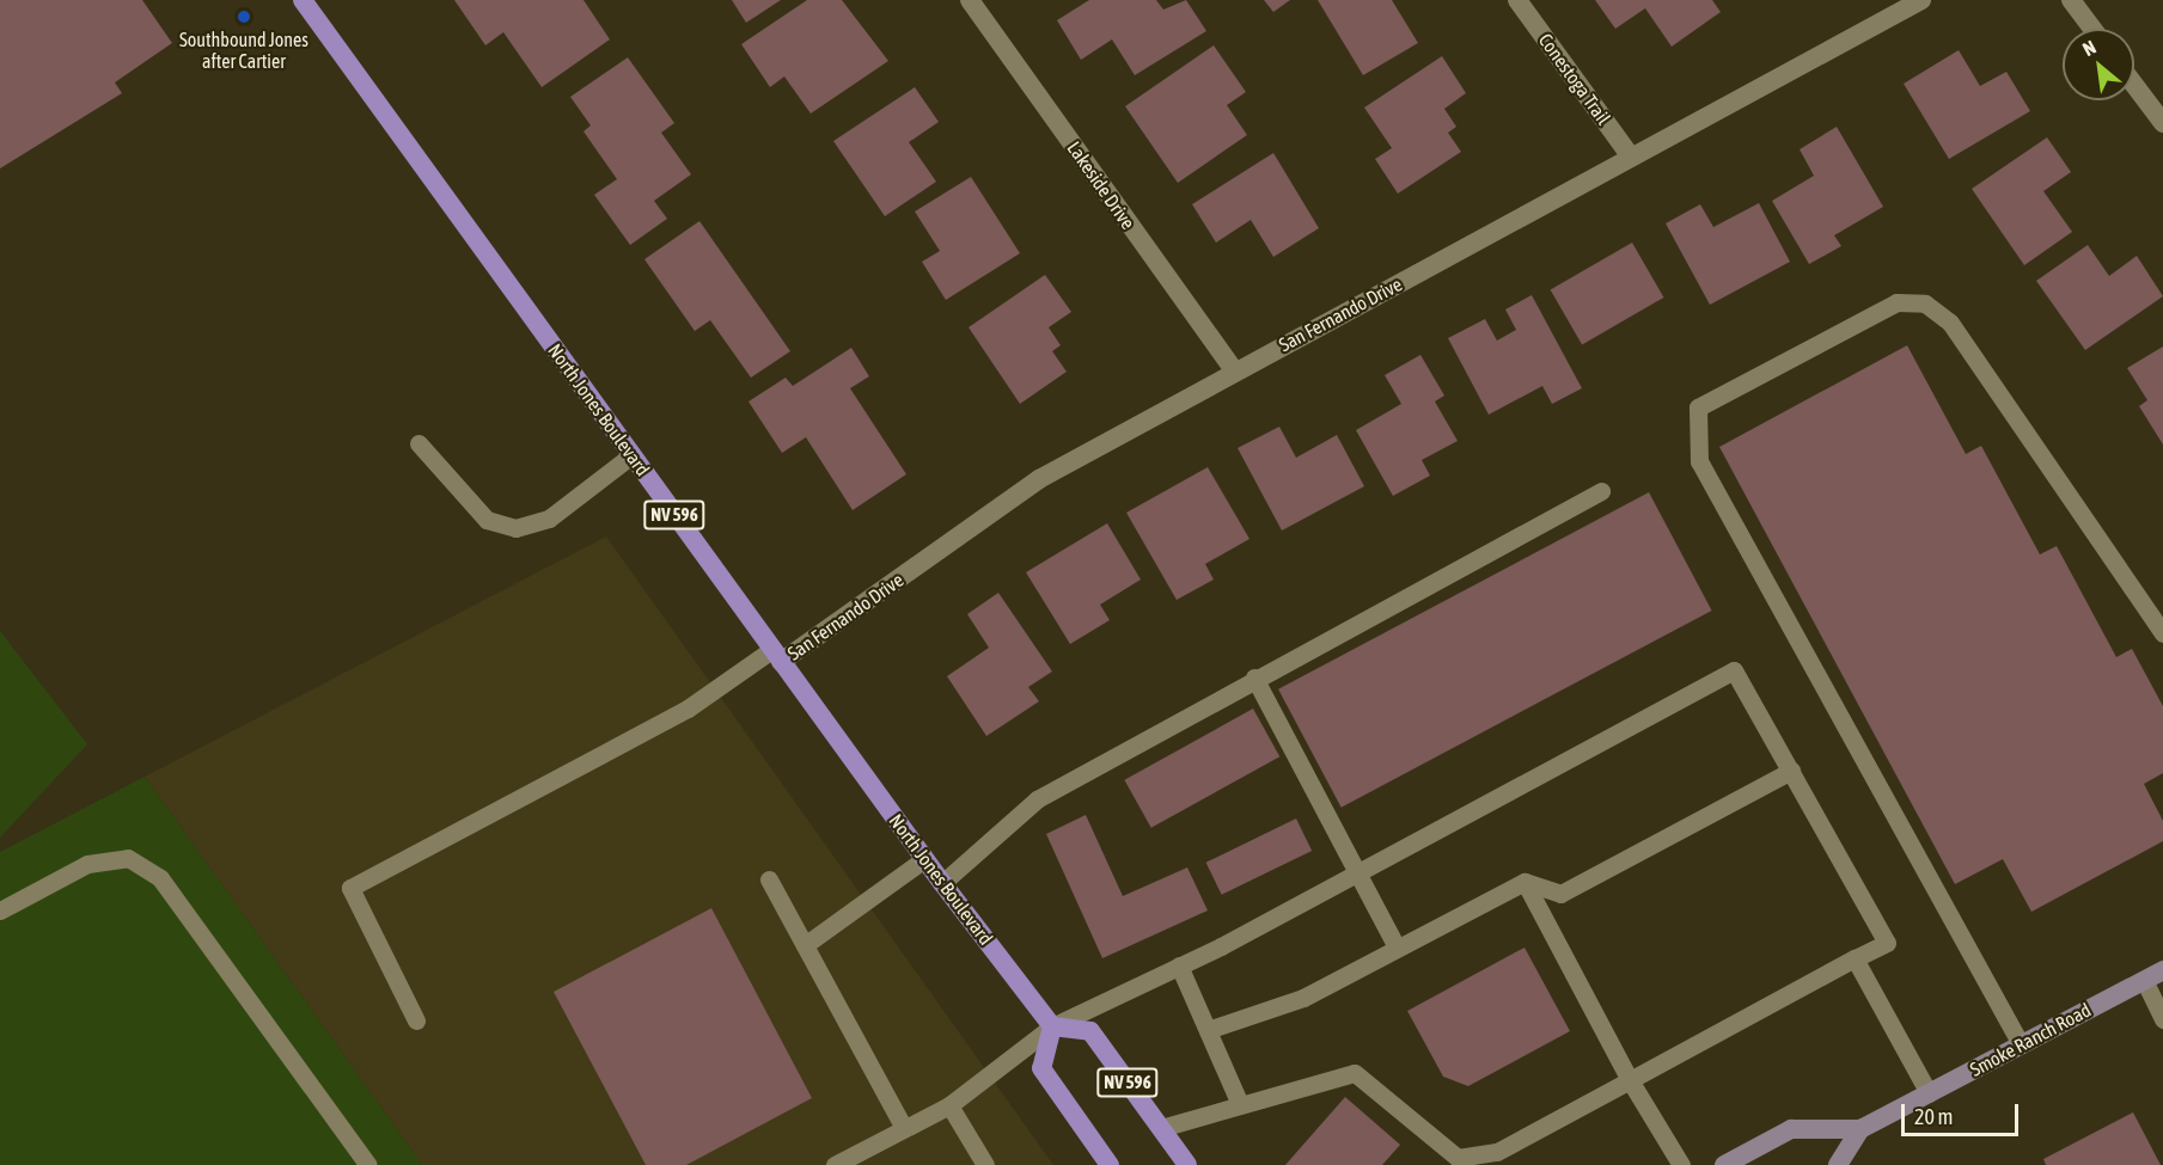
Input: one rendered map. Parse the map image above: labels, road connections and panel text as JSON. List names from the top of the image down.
{
  "streets": {
    "main road": ["North Jones Boulevard", "NV 596", "Smoke Ranch Road"],
    "street": ["Conestoga Trail", "Lakeside Drive", "San Fernando Drive"]
  },
  "crossings": [
    ["Conestoga Trail", "San Fernando Drive"],
    ["Lakeside Drive", "San Fernando Drive"],
    ["San Fernando Drive", "North Jones Boulevard"],
    ["North Jones Boulevard", "NV 596"]
  ],
  "places": ["Southbound Jones after Cartier"],
  "scale_bar": "20 m",
  "north": "top left"
}
